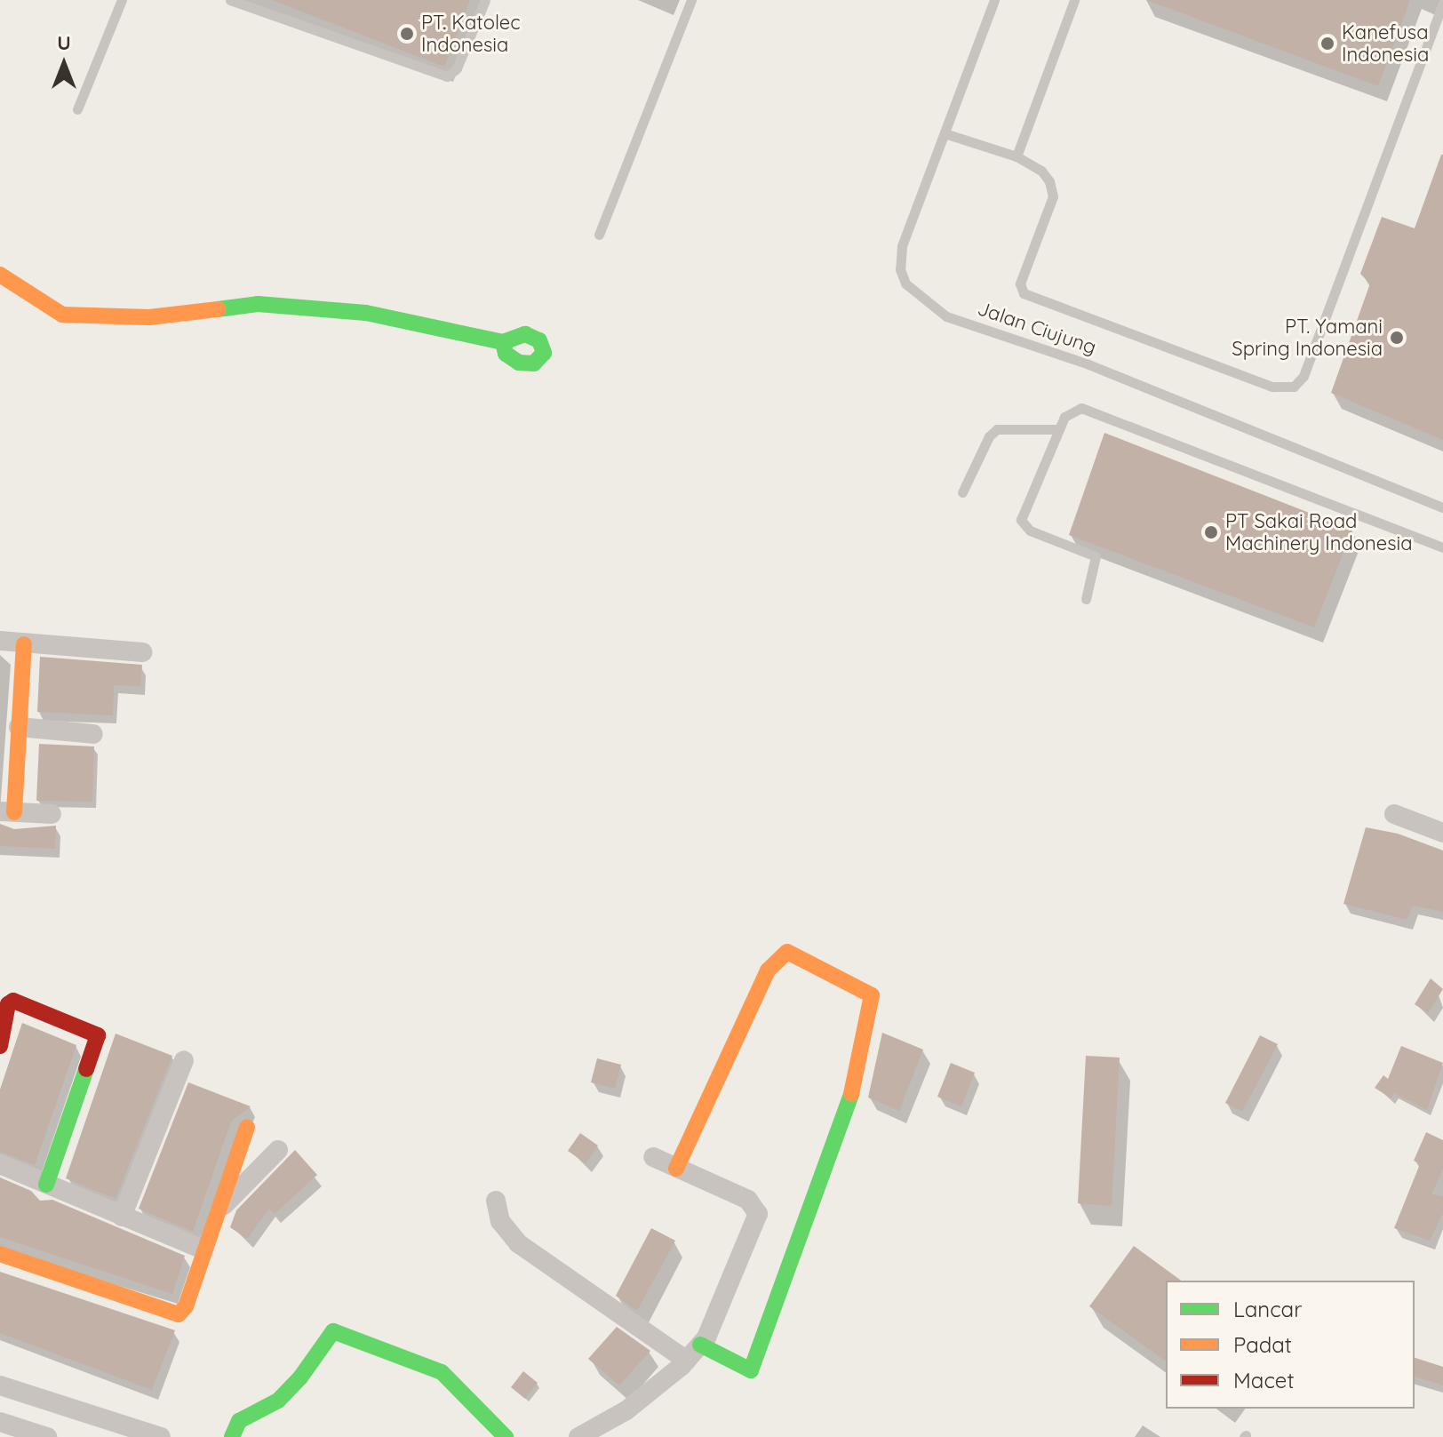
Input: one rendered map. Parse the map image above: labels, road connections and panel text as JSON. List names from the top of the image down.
{
  "streets": {
    "lane": ["Jalan Ciujung"]
  },
  "places": [
    "PT. Katolec Indonesia",
    "Kanefusa Indonesia",
    "PT. Yamani Spring Indonesia",
    "PT Sakai Road Machinery Indonesia"
  ],
  "legend": ["Lancar", "Padat", "Macet"],
  "north": "top"
}
